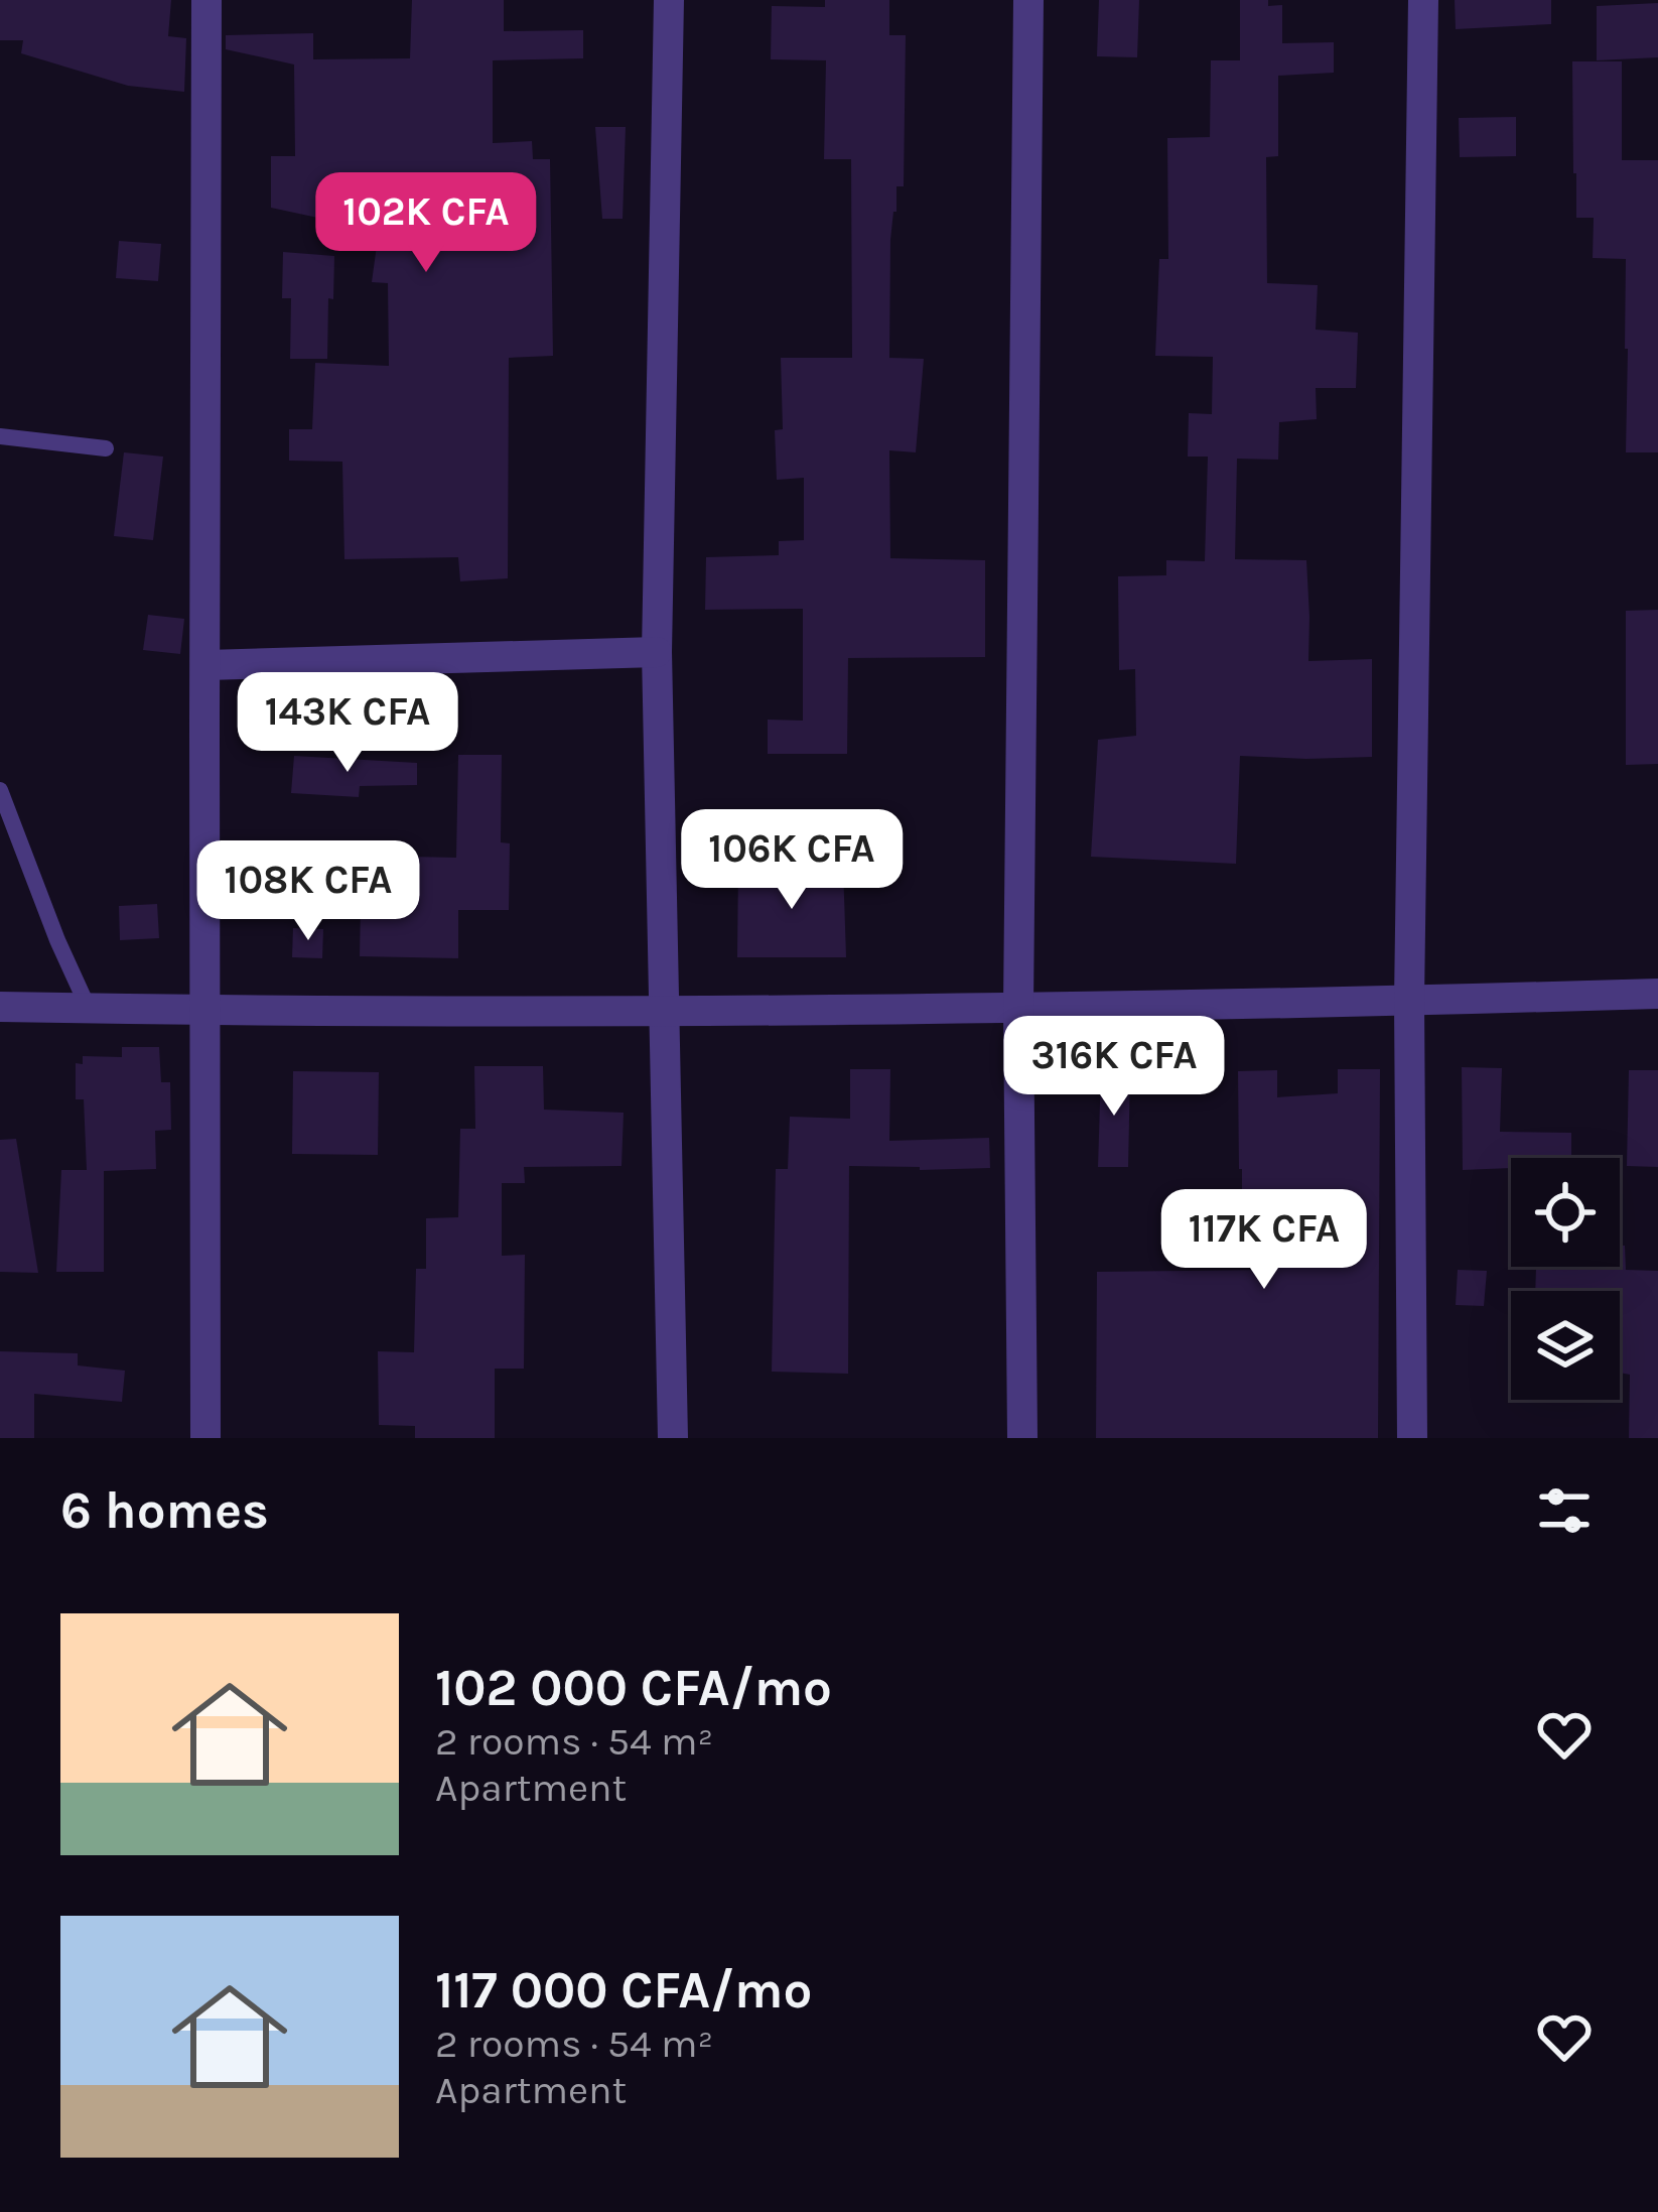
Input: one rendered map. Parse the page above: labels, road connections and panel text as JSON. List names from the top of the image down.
{
  "page": {
    "price": [
      "102K CFA",
      "143K CFA",
      "106K CFA",
      "108K CFA",
      "316K CFA",
      "117K CFA"
    ],
    "heading": "6 homes",
    "list": [
      {
        "name": "102 000 CFA/mo",
        "note": "2 rooms · 54 m² · Apartment"
      },
      {
        "name": "117 000 CFA/mo",
        "note": "2 rooms · 54 m² · Apartment"
      }
    ]
  }
}
